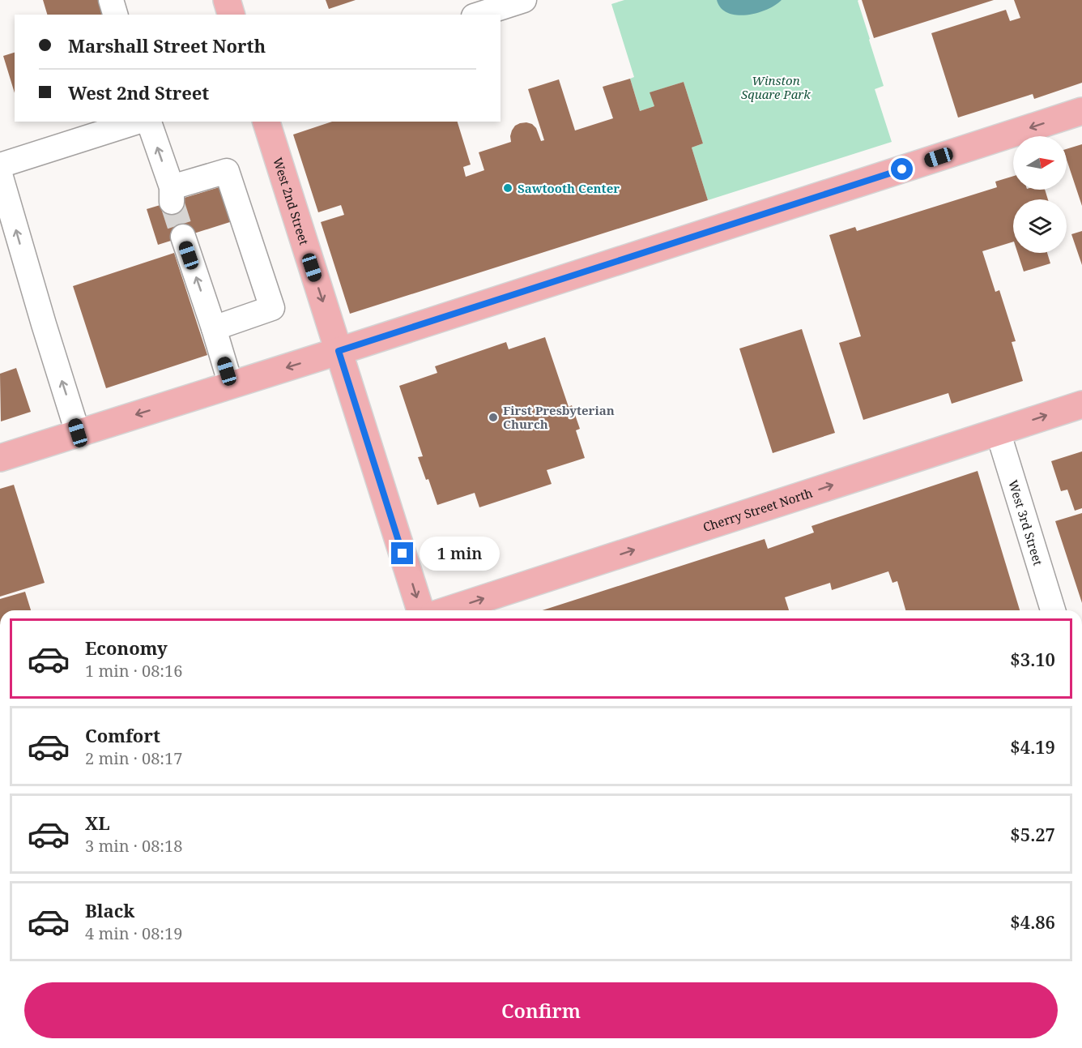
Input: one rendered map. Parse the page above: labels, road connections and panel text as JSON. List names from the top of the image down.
{
  "streets": {
    "main road": ["West 2nd Street", "Cherry Street North"],
    "street": ["West 3rd Street"]
  },
  "crossings": [
    ["Cherry Street North", "West 3rd Street"]
  ],
  "one_way": ["West 2nd Street", "Cherry Street North"],
  "parks": ["Winston Square Park"],
  "places": ["Sawtooth Center", "First Presbyterian Church"],
  "north": "right",
  "page": {
    "banner": ["Marshall Street North", "West 2nd Street"],
    "bubble": "1 min",
    "list": [
      {
        "name": "Economy",
        "note": "1 min · 08:16",
        "value": "$3.10"
      },
      {
        "name": "Comfort",
        "note": "2 min · 08:17",
        "value": "$4.19"
      },
      {
        "name": "XL",
        "note": "3 min · 08:18",
        "value": "$5.27"
      },
      {
        "name": "Black",
        "note": "4 min · 08:19",
        "value": "$4.86"
      }
    ],
    "buttons": "Confirm"
  }
}
